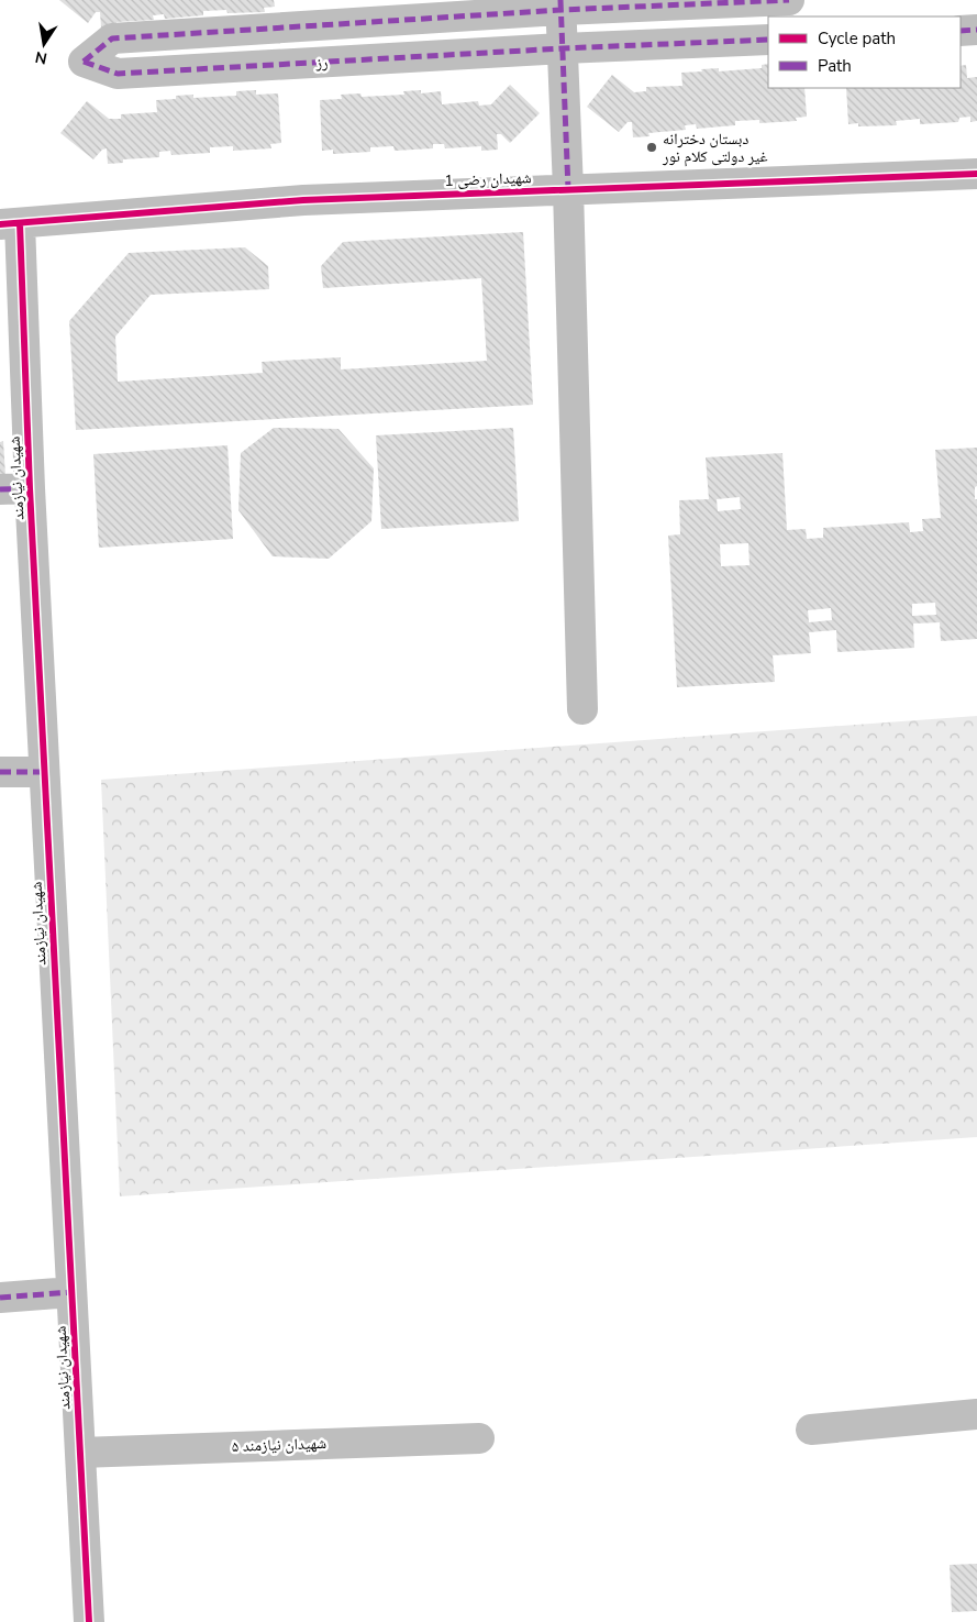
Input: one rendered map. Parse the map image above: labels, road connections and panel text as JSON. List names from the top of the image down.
{
  "streets": {
    "street": [
      "رز",
      "شهیدان رضی 1",
      "شهیدان نیازمند",
      "شهیدان نیازمند ۵"
    ]
  },
  "crossings": [
    ["شهیدان رضی 1", "شهیدان نیازمند"],
    ["شهیدان نیازمند", "شهیدان نیازمند ۵"]
  ],
  "places": ["دبستان دخترانه غیر دولتی کلام نور"],
  "legend": ["Cycle path", "Path"],
  "north": "bottom"
}
